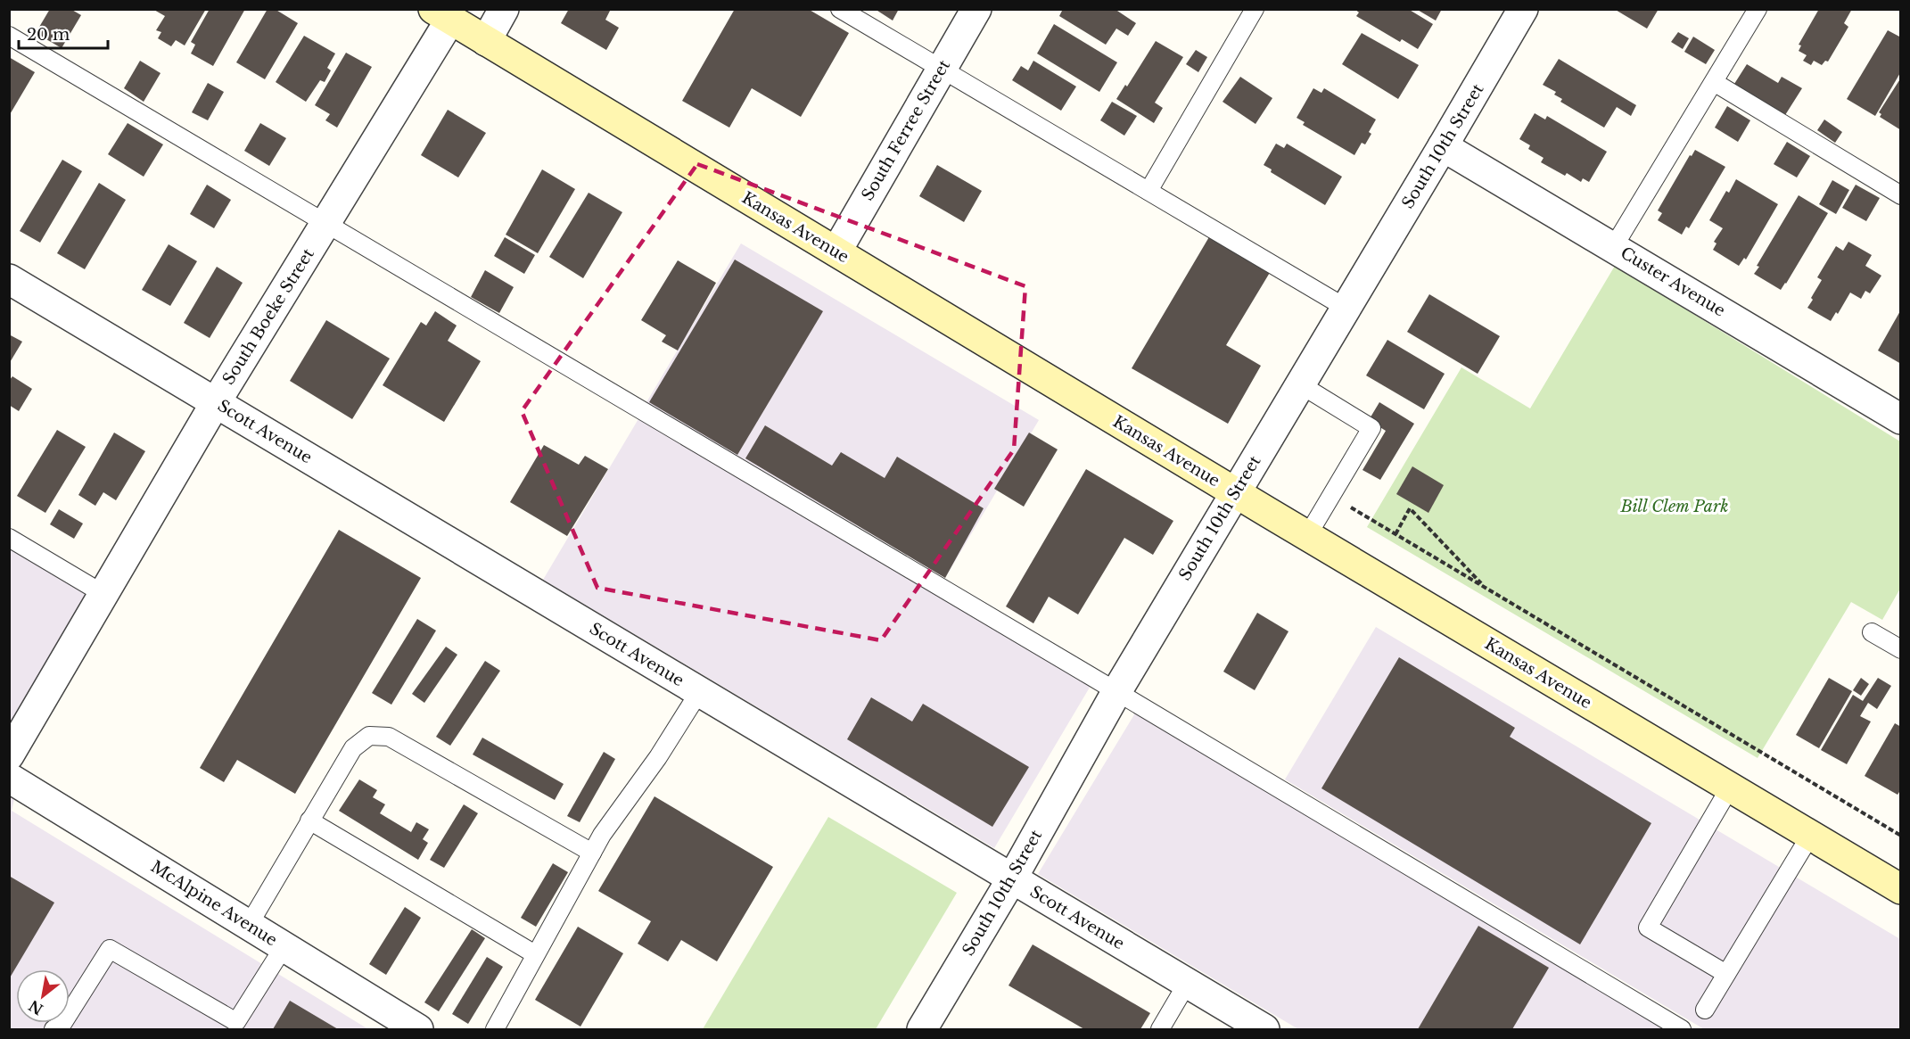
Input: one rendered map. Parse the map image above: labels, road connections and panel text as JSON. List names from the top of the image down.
{
  "streets": {
    "main road": ["Kansas Avenue"],
    "street": [
      "South Ferree Street",
      "South 10th Street",
      "Custer Avenue",
      "South Boeke Street",
      "Scott Avenue",
      "McAlpine Avenue"
    ]
  },
  "crossings": [
    ["South Ferree Street", "Kansas Avenue"],
    ["South 10th Street", "Kansas Avenue"],
    ["South 10th Street", "Custer Avenue"],
    ["South 10th Street", "Scott Avenue"],
    ["Kansas Avenue", "South Boeke Street"],
    ["South Boeke Street", "Scott Avenue"]
  ],
  "parks": ["Bill Clem Park"],
  "scale_bar": "20 m",
  "north": "bottom left"
}
